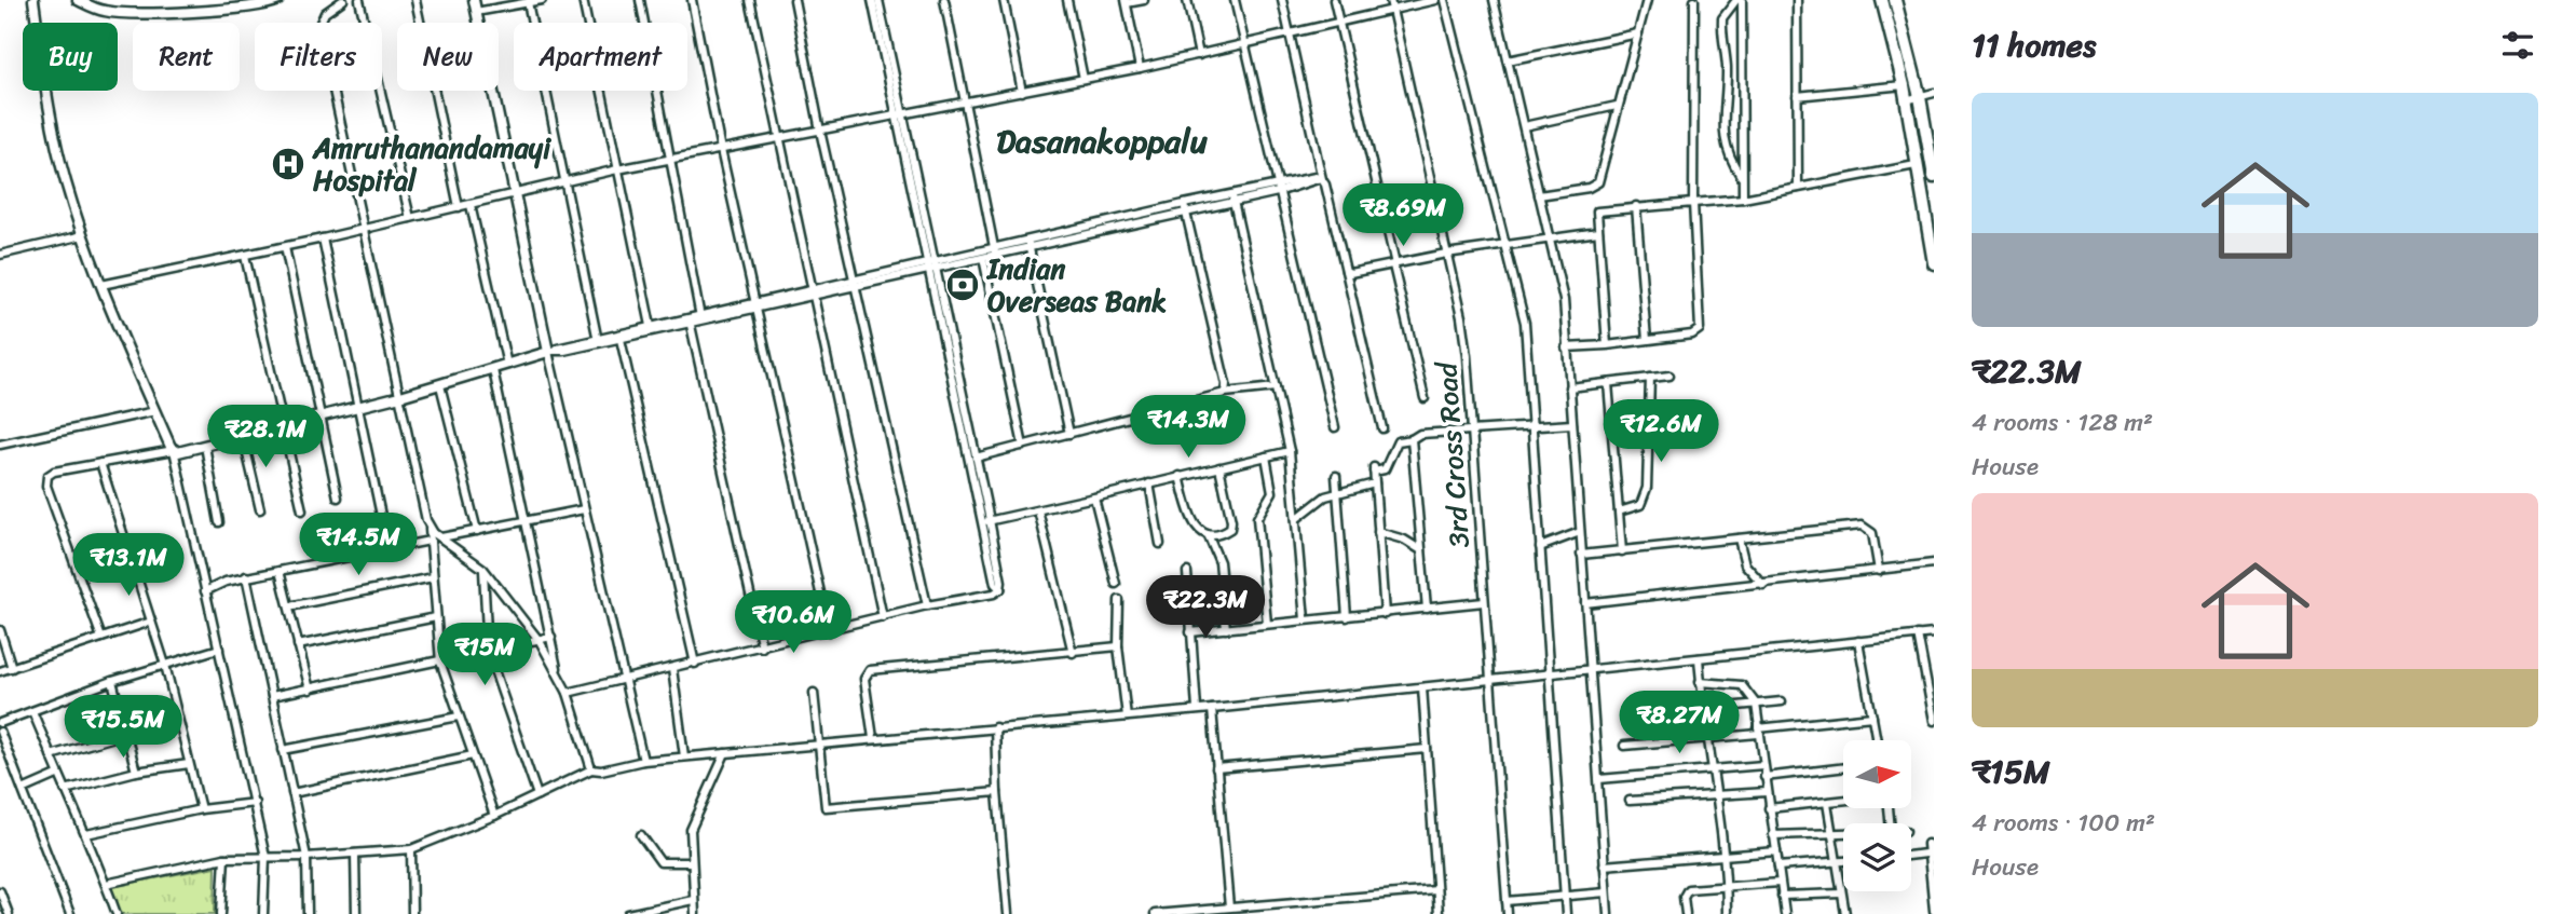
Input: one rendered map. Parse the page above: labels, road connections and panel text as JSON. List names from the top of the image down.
{
  "streets": {
    "street": ["3rd Cross Road"]
  },
  "districts": ["Dasanakoppalu"],
  "places": {
    "hospital": ["Amruthanandamayi Hospital"],
    "bank": ["Indian Overseas Bank"]
  },
  "north": "right",
  "page": {
    "heading": "11 homes",
    "chip": [
      "Buy",
      "Rent",
      "Filters",
      "New",
      "Apartment"
    ],
    "list": [
      {
        "name": "₹22.3M",
        "note": "4 rooms · 128 m² · House"
      },
      {
        "name": "₹15M",
        "note": "4 rooms · 100 m² · House"
      }
    ],
    "price": [
      "₹8.69M",
      "₹14.3M",
      "₹12.6M",
      "₹28.1M",
      "₹14.5M",
      "₹13.1M",
      "₹22.3M",
      "₹10.6M",
      "₹15M",
      "₹8.27M",
      "₹15.5M"
    ]
  }
}
